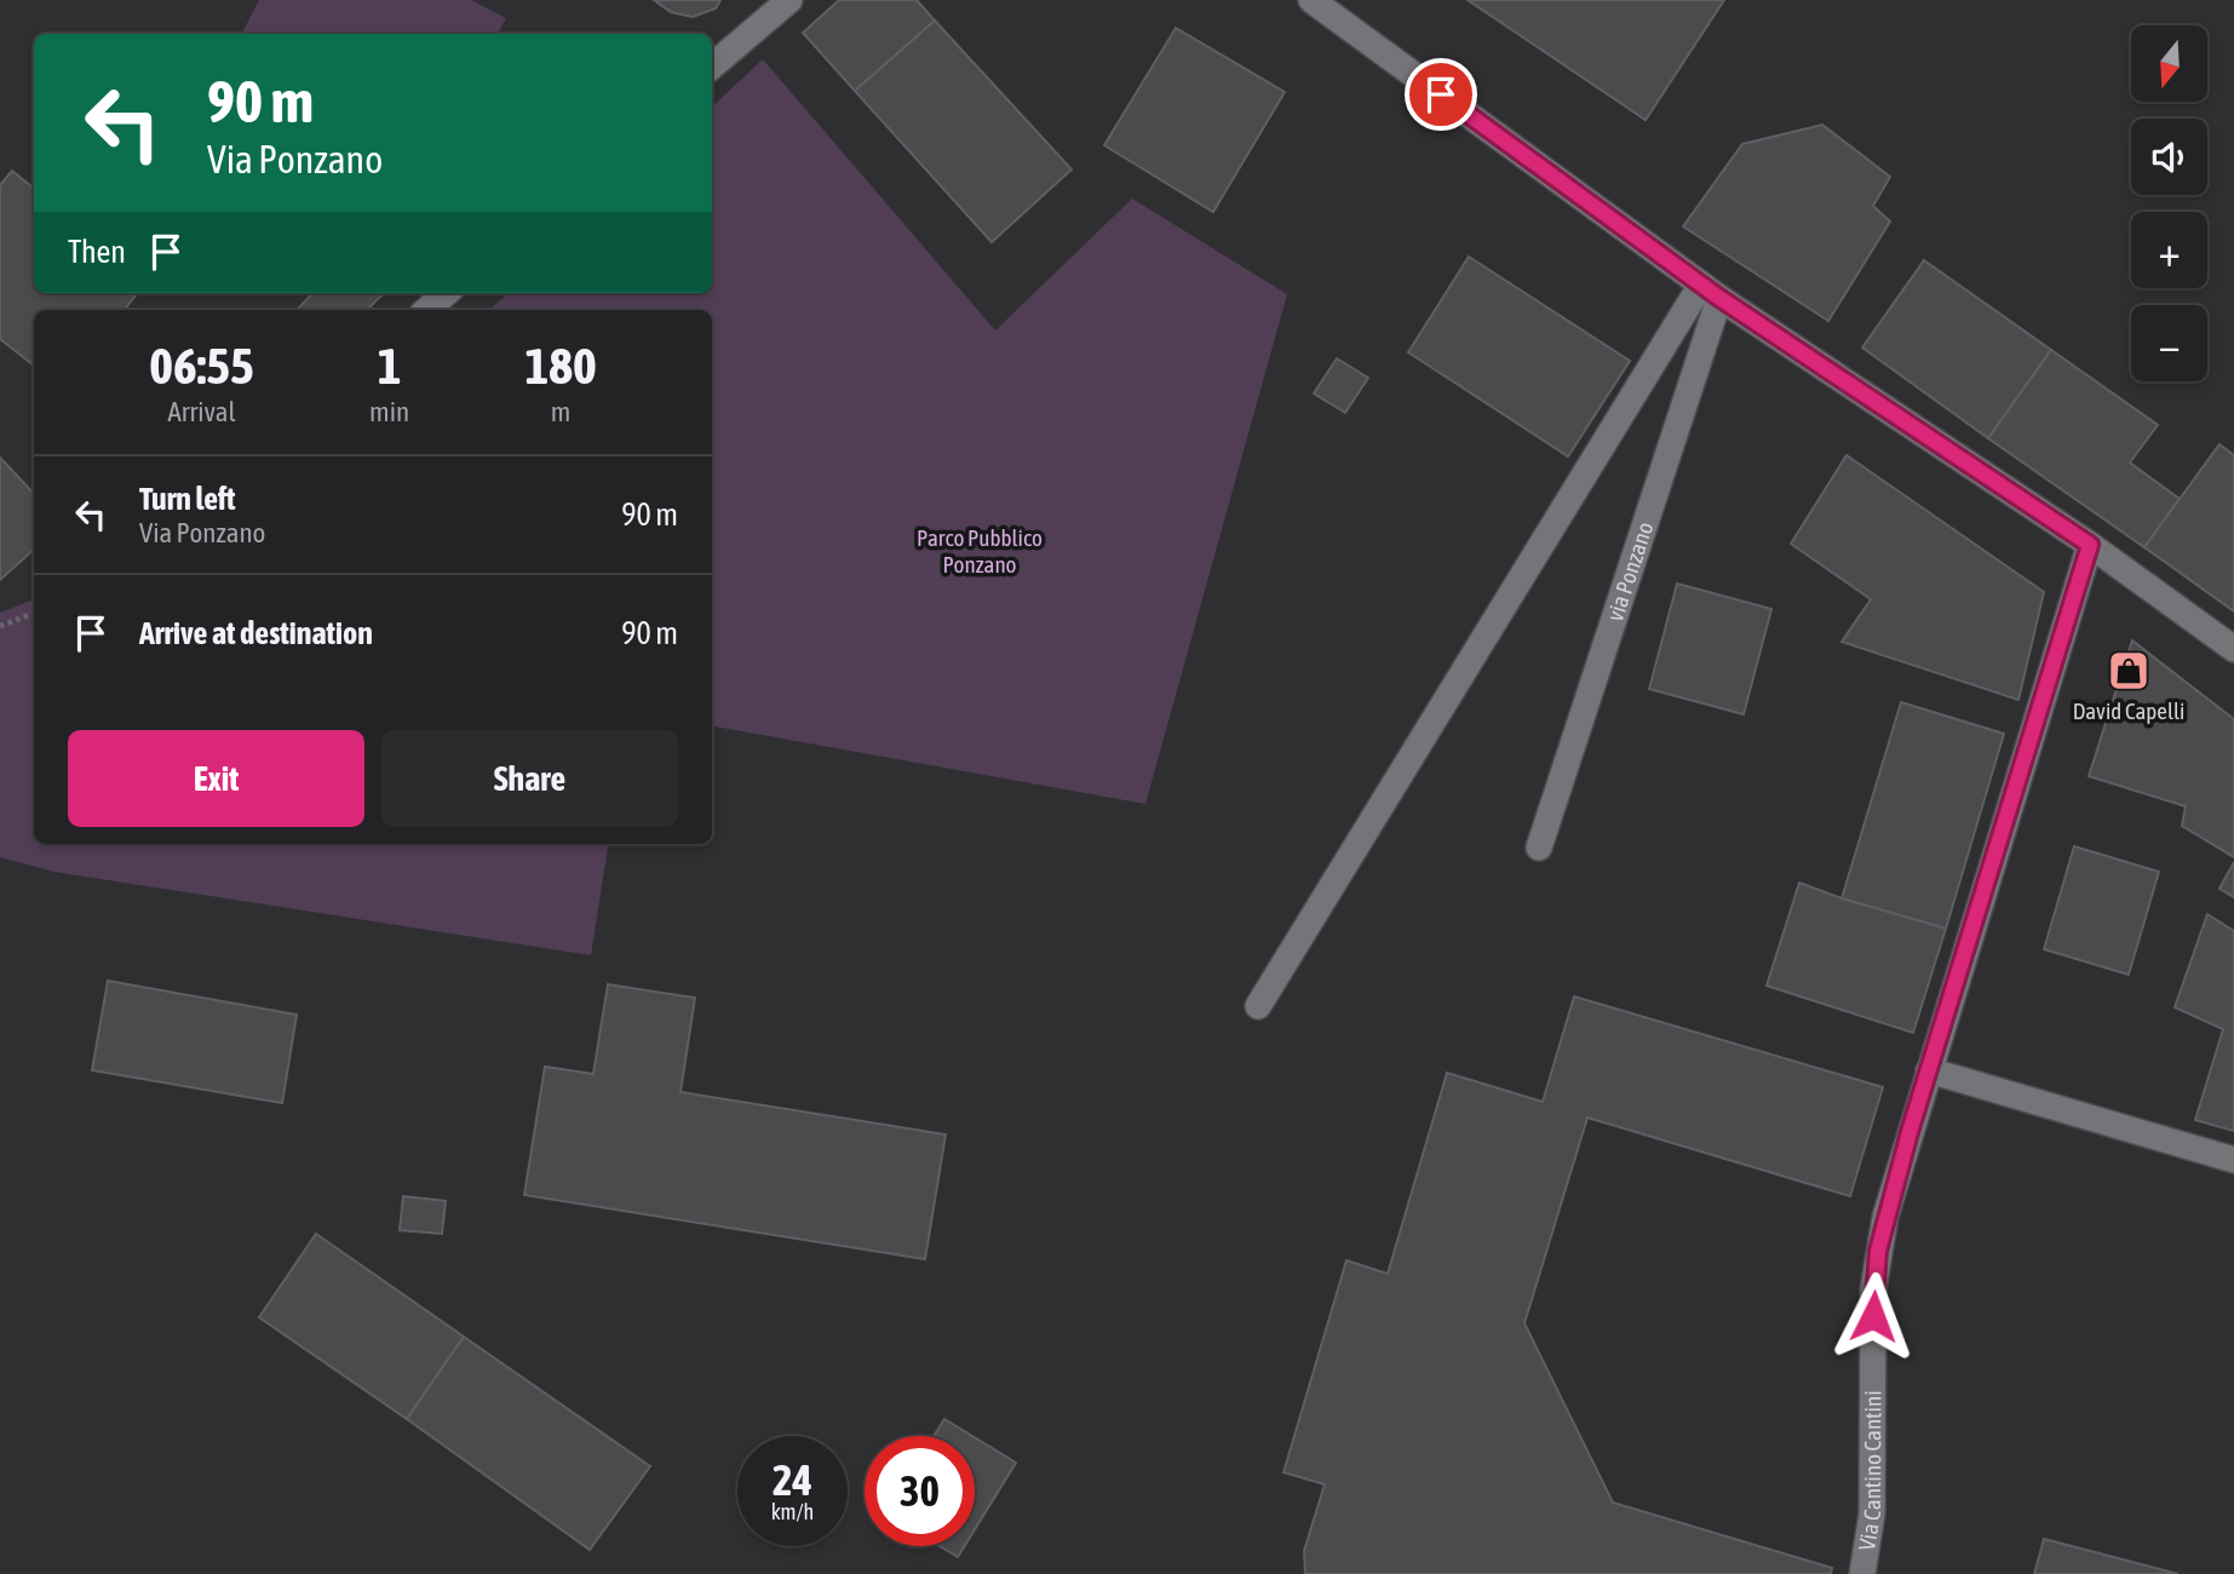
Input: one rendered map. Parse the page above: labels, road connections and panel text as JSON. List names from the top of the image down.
{
  "streets": {
    "street": ["via Ponzano", "Via Cantino Cantini"]
  },
  "parks": ["Parco Pubblico Ponzano"],
  "places": {
    "shop": ["David Capelli"]
  },
  "north": "bottom",
  "page": {
    "map_buttons": ["+", "−"],
    "turn": ["90 m", "Via Ponzano"],
    "then": "Then",
    "eta": [
      "06:55",
      "Arrival",
      "1",
      "min",
      "180",
      "m"
    ],
    "list": [
      {
        "name": "Turn left",
        "note": "Via Ponzano",
        "value": "90 m"
      },
      {
        "name": "Arrive at destination",
        "value": "90 m"
      }
    ],
    "buttons": ["Exit", "Share"],
    "speed": "24 km/h",
    "limit": "30"
  }
}
